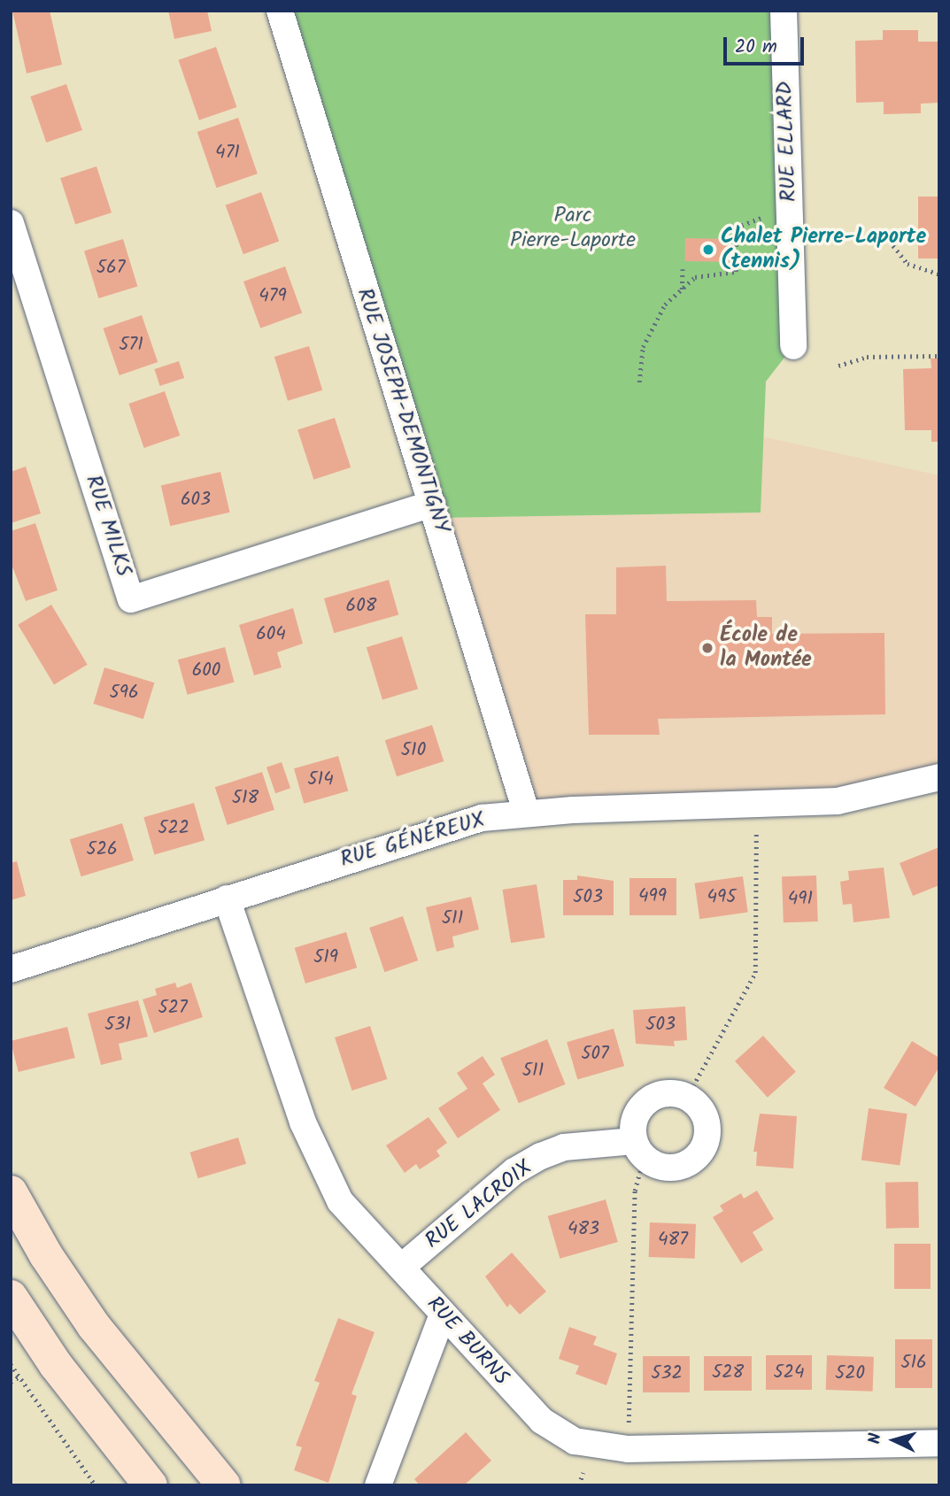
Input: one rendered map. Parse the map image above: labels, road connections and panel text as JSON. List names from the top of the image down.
{
  "streets": {
    "street": [
      "RUE ELLARD",
      "RUE JOSEPH-DEMONTIGNY",
      "RUE MILKS",
      "RUE GÉNÉREUX",
      "RUE LACROIX",
      "RUE BURNS"
    ]
  },
  "crossings": [
    ["RUE JOSEPH-DEMONTIGNY", "RUE MILKS"],
    ["RUE JOSEPH-DEMONTIGNY", "RUE GÉNÉREUX"],
    ["RUE GÉNÉREUX", "RUE BURNS"],
    ["RUE LACROIX", "RUE BURNS"]
  ],
  "parks": ["Parc Pierre-Laporte"],
  "places": ["Chalet Pierre-Laporte (tennis)", "École de la Montée"],
  "house_numbers": [
    "471",
    "567",
    "479",
    "571",
    "603",
    "608",
    "604",
    "600",
    "596",
    "510",
    "514",
    "518",
    "522",
    "526",
    "499",
    "503",
    "495",
    "491",
    "511",
    "519",
    "527",
    "531",
    "503",
    "507",
    "511",
    "483",
    "487",
    "516",
    "528",
    "524",
    "532",
    "520"
  ],
  "scale_bar": "20 m",
  "north": "left"
}
